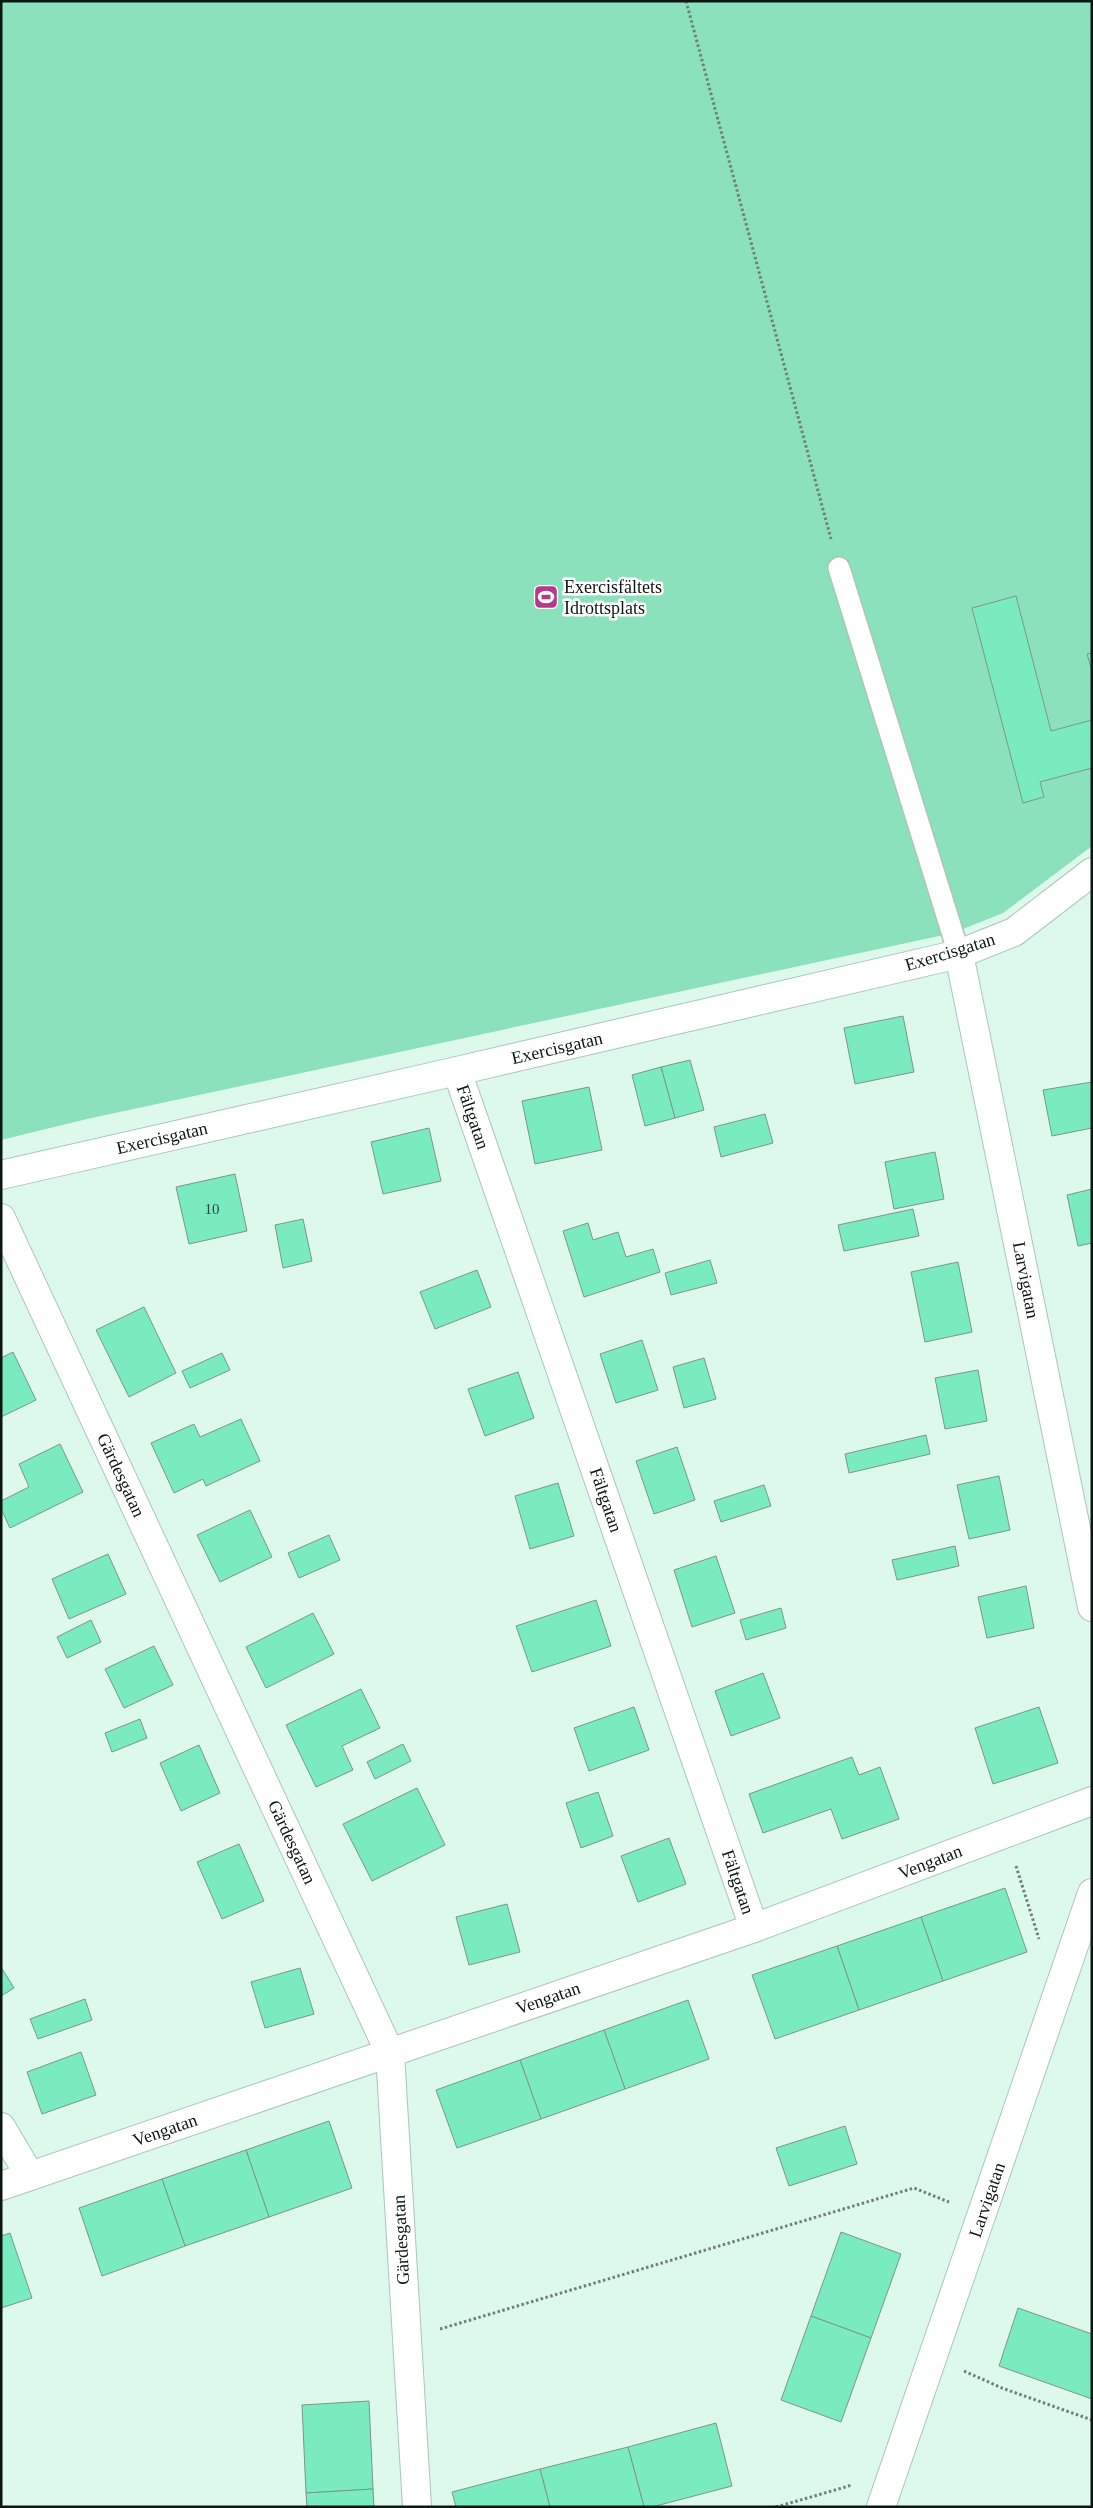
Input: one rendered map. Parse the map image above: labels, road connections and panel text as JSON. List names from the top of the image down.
{
  "streets": {
    "street": [
      "Exercisgatan",
      "Fältgatan",
      "Larvigatan",
      "Gärdesgatan",
      "Vengatan"
    ]
  },
  "crossings": [
    ["Exercisgatan", "Fältgatan"],
    ["Exercisgatan", "Larvigatan"],
    ["Fältgatan", "Vengatan"],
    ["Gärdesgatan", "Vengatan"]
  ],
  "places": {
    "sports": ["Exercisfältets Idrottsplats"]
  },
  "house_numbers": ["10"]
}
